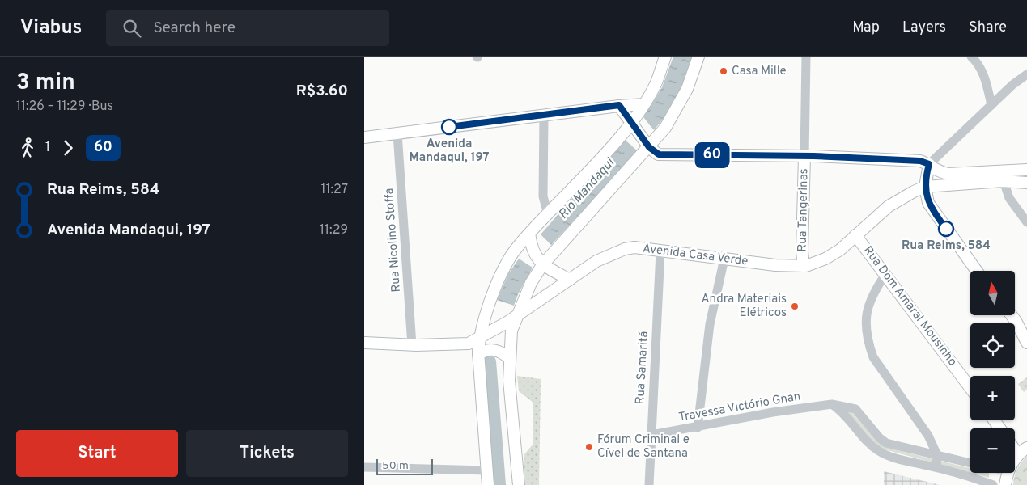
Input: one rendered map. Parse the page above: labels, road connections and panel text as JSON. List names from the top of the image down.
{
  "streets": {
    "main road": ["Rua Tangerinas", "Avenida Casa Verde", "Rua Dom Amaral Mousinho"],
    "street": ["Rua Nicolino Stoffa", "Rua Samaritá", "Travessa Victório Gnan"]
  },
  "crossings": [
    ["Rua Tangerinas", "Avenida Casa Verde"],
    ["Rua Nicolino Stoffa", "Avenida Casa Verde"],
    ["Avenida Casa Verde", "Rua Dom Amaral Mousinho"],
    ["Avenida Casa Verde", "Rua Samaritá"],
    ["Rua Samaritá", "Travessa Victório Gnan"]
  ],
  "water": ["Rio Mandaqui"],
  "places": [
    "Casa Mille",
    "Avenida Mandaqui, 197",
    "Rua Reims, 584",
    "Andra Materiais Elétricos",
    "Fórum Criminal e Cível de Santana"
  ],
  "lines": ["bus line 60"],
  "scale_bar": "50 m",
  "north": "top",
  "page": {
    "header": "Viabus",
    "search": "Search here",
    "nav": ["Map", "Layers", "Share"],
    "heading": ["3 min", "11:26 – 11:29 · Bus", "R$3.60"],
    "on_map": "60",
    "legs": ["1", "60"],
    "list": [
      {
        "name": "Rua Reims, 584",
        "value": "11:27"
      },
      {
        "name": "Avenida Mandaqui, 197",
        "value": "11:29"
      }
    ],
    "map_buttons": ["+", "−"],
    "buttons": ["Start", "Tickets"],
    "scale": "50 m"
  }
}
